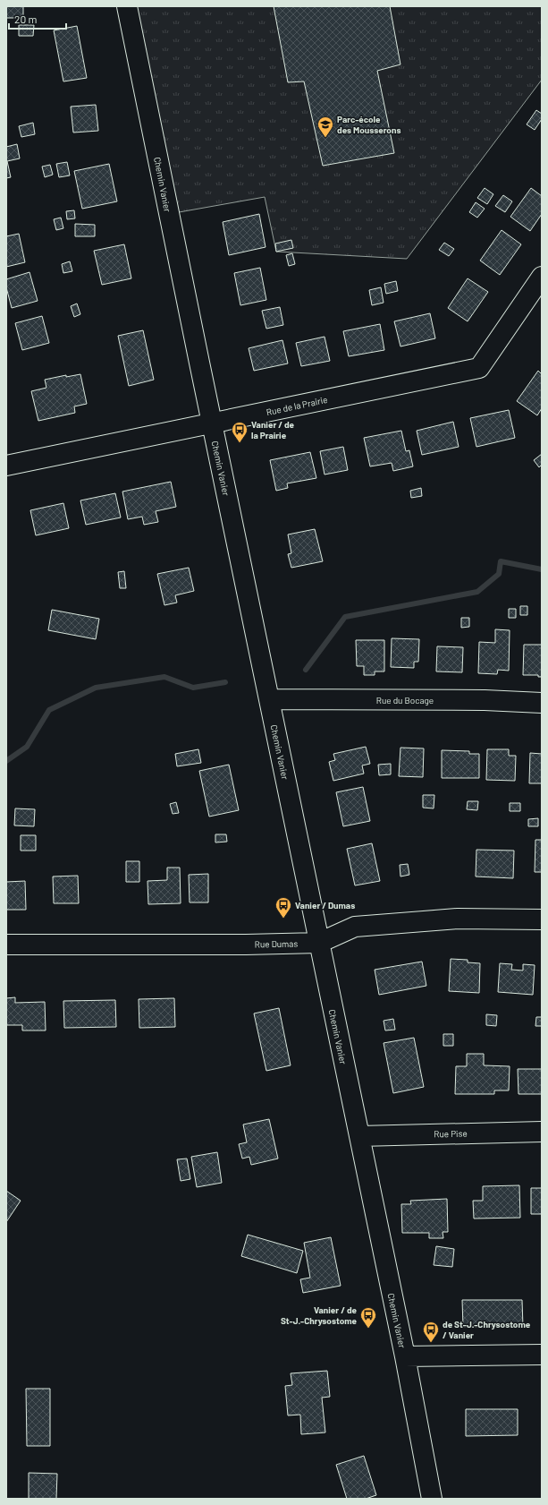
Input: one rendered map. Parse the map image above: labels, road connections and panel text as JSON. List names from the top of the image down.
{
  "streets": {
    "street": [
      "Chemin Vanier",
      "Rue de la Prairie",
      "Rue du Bocage",
      "Rue Dumas",
      "Rue Pise"
    ]
  },
  "crossings": [
    ["Chemin Vanier", "Rue de la Prairie"],
    ["Chemin Vanier", "Rue du Bocage"],
    ["Chemin Vanier", "Rue Dumas"],
    ["Chemin Vanier", "Rue Pise"]
  ],
  "places": {
    "school or university": ["Parc-école des Mousserons"],
    "bus stop": [
      "Vanier / de la Prairie",
      "Vanier / Dumas",
      "Vanier / de St-J.-Chrysostome",
      "de St-J.-Chrysostome / Vanier"
    ]
  },
  "scale_bar": "20 m"
}
